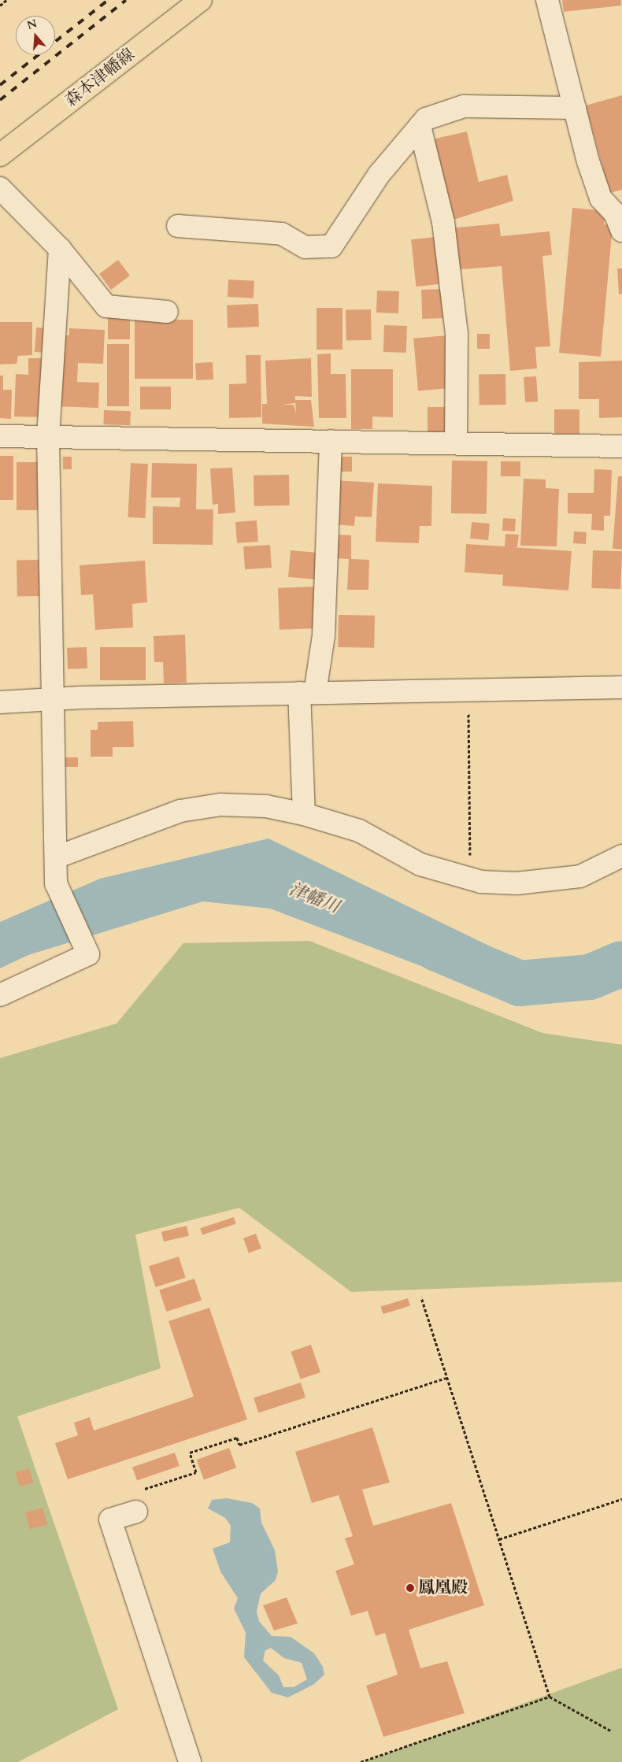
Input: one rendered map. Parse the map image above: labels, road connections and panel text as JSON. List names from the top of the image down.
{
  "streets": {
    "main road": ["森本津幡線"]
  },
  "water": ["津幡川"],
  "places": ["鳳凰殿"],
  "north": "top"
}
